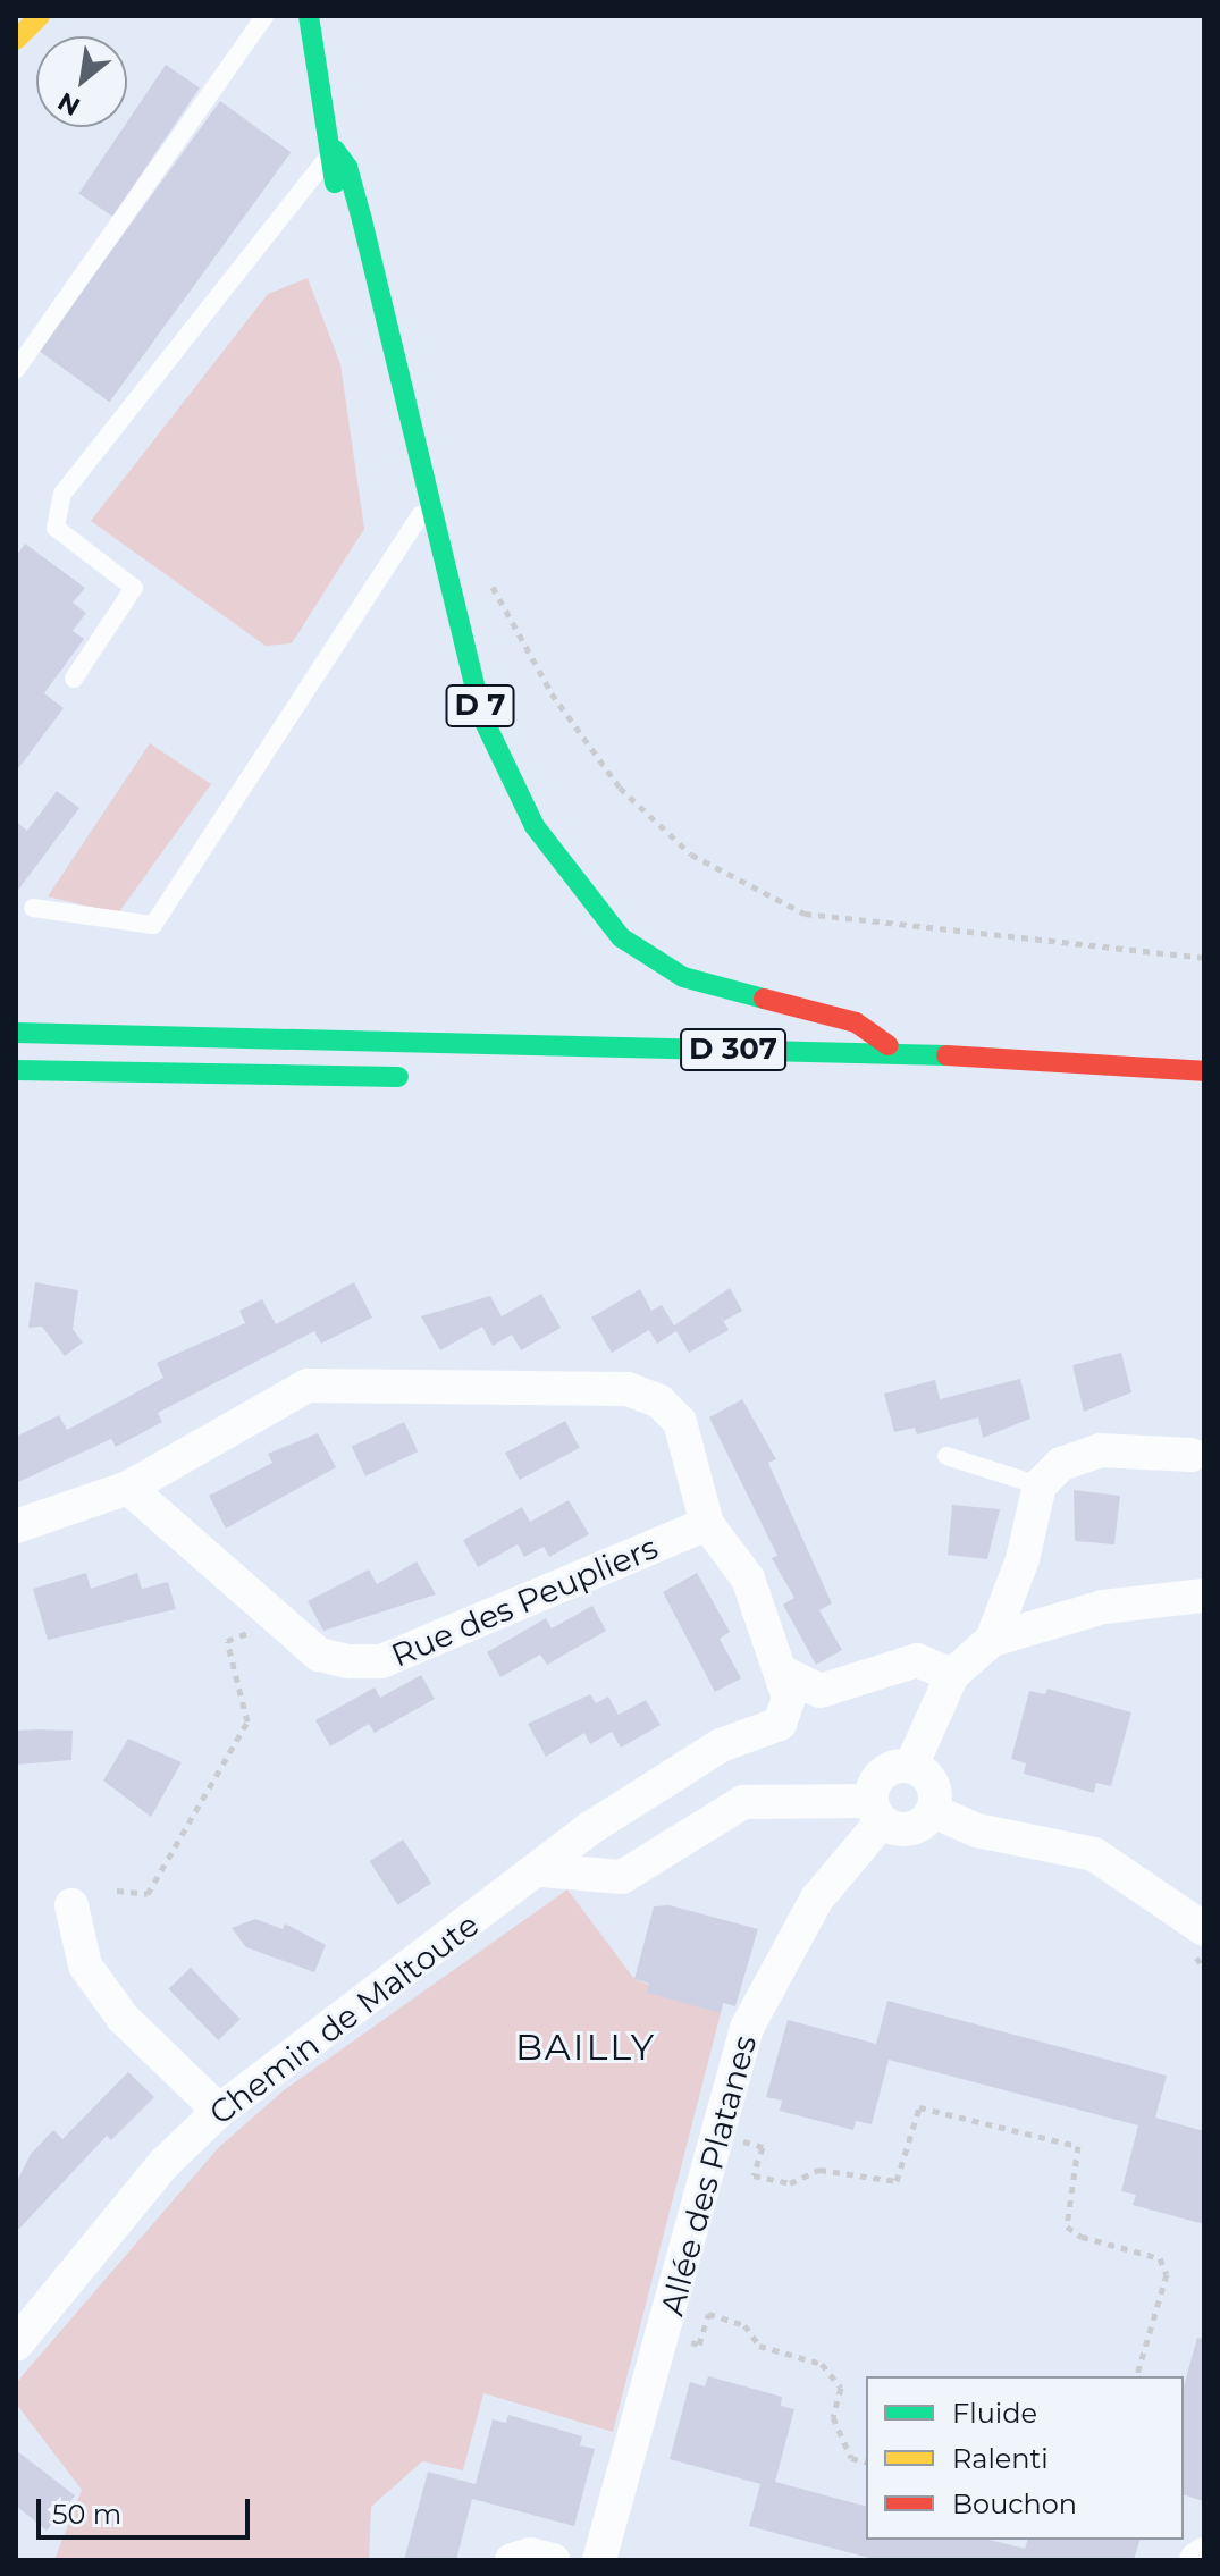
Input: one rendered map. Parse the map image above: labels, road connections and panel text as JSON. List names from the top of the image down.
{
  "streets": {
    "main road": ["D 7", "D 307"],
    "street": ["Rue des Peupliers", "Chemin de Maltoute", "Allée des Platanes"]
  },
  "crossings": [
    ["D 7", "D 307"]
  ],
  "districts": ["BAILLY"],
  "legend": ["Fluide", "Ralenti", "Bouchon"],
  "scale_bar": "50 m",
  "north": "bottom left"
}
